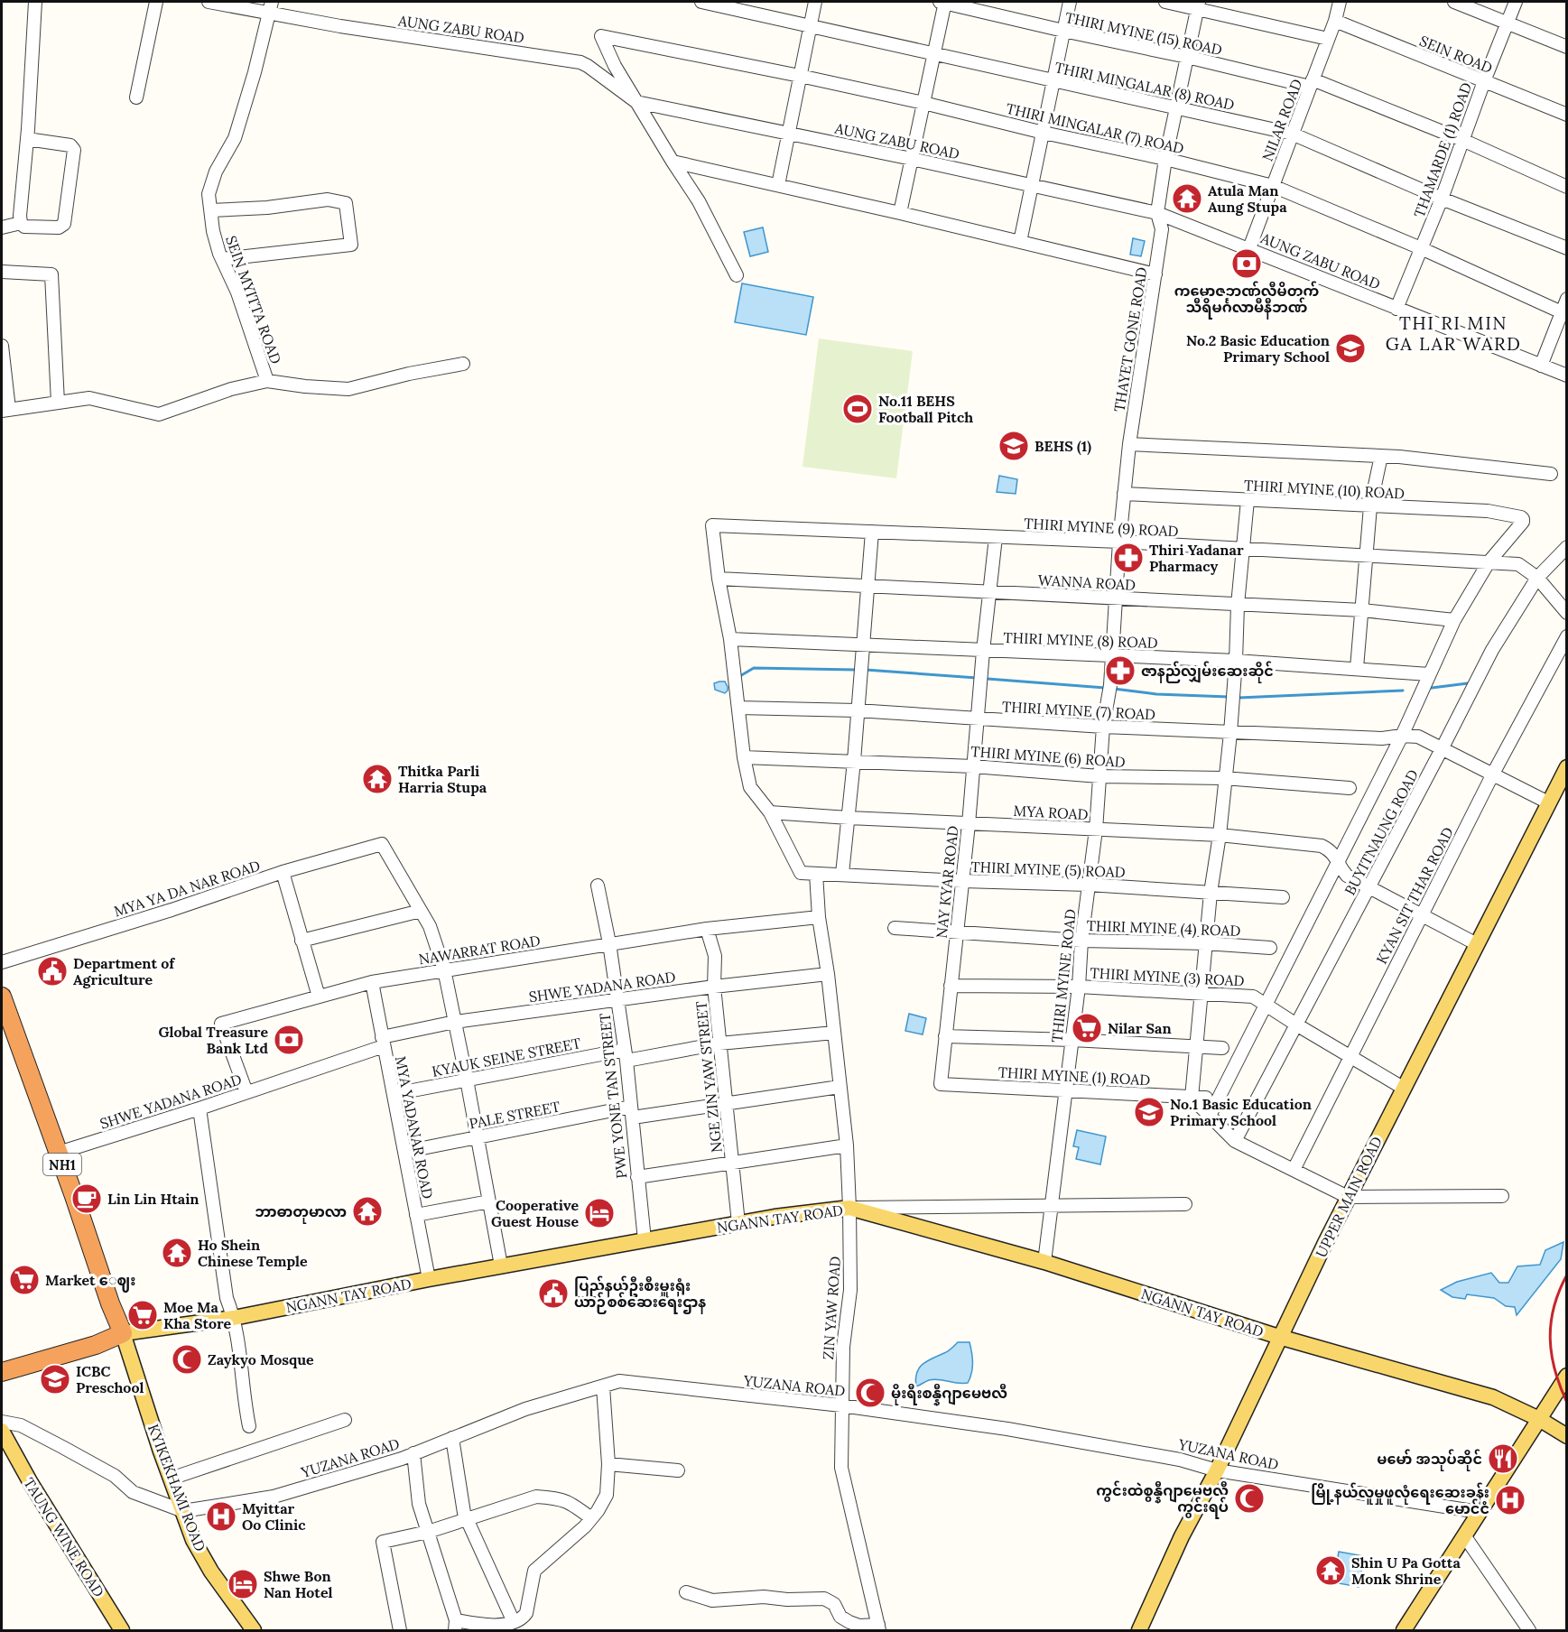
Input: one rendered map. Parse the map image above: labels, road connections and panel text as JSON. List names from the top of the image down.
{
  "streets": {
    "highway": ["NH1", "NGANN TAY ROAD"],
    "main road": ["UPPER MAIN ROAD", "KYIKEKHAMI ROAD", "TAUNG WINE ROAD"],
    "street": [
      "AUNG ZABU ROAD",
      "THIRI MYINE (15) ROAD",
      "SEIN ROAD",
      "THIRI MINGALAR (8) ROAD",
      "NILAR ROAD",
      "THIRI MINGALAR (7) ROAD",
      "THAMARDE (1) ROAD",
      "SEIN MYITTA ROAD",
      "THAYET GONE ROAD",
      "THIRI MYINE (10) ROAD",
      "THIRI MYINE (9) ROAD",
      "WANNA ROAD",
      "THIRI MYINE (8) ROAD",
      "THIRI MYINE (7) ROAD",
      "THIRI MYINE (6) ROAD",
      "MYA ROAD",
      "BUYITNAUNG ROAD",
      "THIRI MYINE (5) ROAD",
      "NAY KYAR ROAD",
      "MYA YA DA NAR ROAD",
      "KYAN SIT THAR ROAD",
      "THIRI MYINE (4) ROAD",
      "NAWARRAT ROAD",
      "THIRI MYINE ROAD",
      "THIRI MYINE (3) ROAD",
      "SHWE YADANA ROAD",
      "KYAUK SEINE STREET",
      "THIRI MYINE (1) ROAD",
      "NGE ZIN YAW STREET",
      "PWE YONE TAN STREET",
      "PALE STREET",
      "MYA YADANAR ROAD",
      "ZIN YAW ROAD",
      "YUZANA ROAD"
    ]
  },
  "crossings": [
    ["AUNG ZABU ROAD", "NILAR ROAD"],
    ["AUNG ZABU ROAD", "THIRI MINGALAR (7) ROAD"],
    ["AUNG ZABU ROAD", "THAMARDE (1) ROAD"],
    ["AUNG ZABU ROAD", "SEIN MYITTA ROAD"],
    ["AUNG ZABU ROAD", "THAYET GONE ROAD"],
    ["THIRI MYINE (15) ROAD", "NILAR ROAD"],
    ["THIRI MYINE (15) ROAD", "THAMARDE (1) ROAD"],
    ["THIRI MYINE (15) ROAD", "THAYET GONE ROAD"],
    ["SEIN ROAD", "NILAR ROAD"],
    ["SEIN ROAD", "THAMARDE (1) ROAD"],
    ["THIRI MINGALAR (8) ROAD", "NILAR ROAD"],
    ["THIRI MINGALAR (8) ROAD", "THAMARDE (1) ROAD"],
    ["THIRI MINGALAR (8) ROAD", "THAYET GONE ROAD"],
    ["NILAR ROAD", "THIRI MINGALAR (7) ROAD"],
    ["THIRI MINGALAR (7) ROAD", "THAMARDE (1) ROAD"],
    ["THIRI MINGALAR (7) ROAD", "THAYET GONE ROAD"],
    ["THAYET GONE ROAD", "THIRI MYINE (10) ROAD"],
    ["THAYET GONE ROAD", "THIRI MYINE (9) ROAD"],
    ["THAYET GONE ROAD", "WANNA ROAD"],
    ["THAYET GONE ROAD", "THIRI MYINE (8) ROAD"],
    ["THAYET GONE ROAD", "THIRI MYINE ROAD"],
    ["THIRI MYINE (10) ROAD", "THIRI MYINE (9) ROAD"],
    ["THIRI MYINE (9) ROAD", "WANNA ROAD"],
    ["THIRI MYINE (9) ROAD", "BUYITNAUNG ROAD"],
    ["THIRI MYINE (9) ROAD", "NAY KYAR ROAD"],
    ["WANNA ROAD", "NAY KYAR ROAD"],
    ["THIRI MYINE (8) ROAD", "NAY KYAR ROAD"],
    ["THIRI MYINE (7) ROAD", "BUYITNAUNG ROAD"],
    ["THIRI MYINE (7) ROAD", "NAY KYAR ROAD"],
    ["THIRI MYINE (7) ROAD", "KYAN SIT THAR ROAD"],
    ["THIRI MYINE (7) ROAD", "THIRI MYINE ROAD"],
    ["THIRI MYINE (7) ROAD", "UPPER MAIN ROAD"],
    ["THIRI MYINE (6) ROAD", "NAY KYAR ROAD"],
    ["THIRI MYINE (6) ROAD", "THIRI MYINE ROAD"],
    ["MYA ROAD", "BUYITNAUNG ROAD"],
    ["MYA ROAD", "NAY KYAR ROAD"],
    ["MYA ROAD", "KYAN SIT THAR ROAD"],
    ["MYA ROAD", "THIRI MYINE ROAD"],
    ["MYA ROAD", "UPPER MAIN ROAD"],
    ["BUYITNAUNG ROAD", "THIRI MYINE (3) ROAD"],
    ["THIRI MYINE (5) ROAD", "NAY KYAR ROAD"],
    ["THIRI MYINE (5) ROAD", "THIRI MYINE ROAD"],
    ["THIRI MYINE (5) ROAD", "ZIN YAW ROAD"],
    ["NAY KYAR ROAD", "THIRI MYINE (4) ROAD"],
    ["NAY KYAR ROAD", "THIRI MYINE (3) ROAD"],
    ["NAY KYAR ROAD", "THIRI MYINE (1) ROAD"],
    ["KYAN SIT THAR ROAD", "THIRI MYINE (3) ROAD"],
    ["THIRI MYINE (4) ROAD", "THIRI MYINE ROAD"],
    ["NAWARRAT ROAD", "SHWE YADANA ROAD"],
    ["NAWARRAT ROAD", "NGE ZIN YAW STREET"],
    ["NAWARRAT ROAD", "PWE YONE TAN STREET"],
    ["NAWARRAT ROAD", "MYA YADANAR ROAD"],
    ["NAWARRAT ROAD", "ZIN YAW ROAD"],
    ["THIRI MYINE ROAD", "THIRI MYINE (3) ROAD"],
    ["THIRI MYINE ROAD", "THIRI MYINE (1) ROAD"],
    ["THIRI MYINE ROAD", "NGANN TAY ROAD"],
    ["THIRI MYINE (3) ROAD", "UPPER MAIN ROAD"],
    ["SHWE YADANA ROAD", "NGE ZIN YAW STREET"],
    ["SHWE YADANA ROAD", "PWE YONE TAN STREET"],
    ["SHWE YADANA ROAD", "MYA YADANAR ROAD"],
    ["SHWE YADANA ROAD", "NH1"],
    ["SHWE YADANA ROAD", "ZIN YAW ROAD"],
    ["KYAUK SEINE STREET", "NGE ZIN YAW STREET"],
    ["KYAUK SEINE STREET", "PWE YONE TAN STREET"],
    ["KYAUK SEINE STREET", "MYA YADANAR ROAD"],
    ["KYAUK SEINE STREET", "ZIN YAW ROAD"],
    ["NGE ZIN YAW STREET", "PALE STREET"],
    ["NGE ZIN YAW STREET", "NGANN TAY ROAD"],
    ["PWE YONE TAN STREET", "PALE STREET"],
    ["PWE YONE TAN STREET", "NGANN TAY ROAD"],
    ["PALE STREET", "MYA YADANAR ROAD"],
    ["PALE STREET", "ZIN YAW ROAD"],
    ["MYA YADANAR ROAD", "NGANN TAY ROAD"],
    ["NH1", "NGANN TAY ROAD"],
    ["NH1", "KYIKEKHAMI ROAD"],
    ["UPPER MAIN ROAD", "NGANN TAY ROAD"],
    ["UPPER MAIN ROAD", "YUZANA ROAD"],
    ["NGANN TAY ROAD", "ZIN YAW ROAD"],
    ["NGANN TAY ROAD", "KYIKEKHAMI ROAD"],
    ["ZIN YAW ROAD", "YUZANA ROAD"],
    ["YUZANA ROAD", "KYIKEKHAMI ROAD"]
  ],
  "districts": ["THI RI MIN GA LAR WARD"],
  "places": {
    "temple": [
      "Atula Man Aung Stupa",
      "Thitka Parli Harria Stupa",
      "ဘာဓာတုမာလာ",
      "Ho Shein Chinese Temple",
      "Shin U Pa Gotta Monk Shrine"
    ],
    "bank": ["ကမ္ဘောဇဘဏ်လီမိတက် သီရိမင်္ဂလာမီနီဘဏ်", "Global Treasure Bank Ltd"],
    "school or university": [
      "No.2 Basic Education Primary School",
      "BEHS (1)",
      "No.1 Basic Education Primary School",
      "ICBC Preschool"
    ],
    "sports": ["No.11 BEHS Football Pitch"],
    "pharmacy": ["Thiri Yadanar Pharmacy", "ဇာနည်လျှမ်းဆေးဆိုင်"],
    "public building": ["Department of Agriculture", "ပြည်နယ်ဦးစီးမှူးရုံး ယာဉ်စစ်ဆေးရေးဌာန"],
    "supermarket": ["Nilar San", "Market ေဈး", "Moe Ma Kha Store"],
    "cafe": ["Lin Lin Htain"],
    "hotel": ["Cooperative Guest House", "Shwe Bon Nan Hotel"],
    "mosque": ["Zaykyo Mosque", "မိုးရီးစန္နီဂျာမေဗလီ", "ကွင်းထဲစွန္နီဂျာမေဗလီ ကွင်းရပ်"],
    "restaurant": ["မမော် အသုပ်ဆိုင်"],
    "hospital": ["မြို့နယ်လူမှုဖူလုံရေးဆေးခန်း မောင်ငံ", "Myittar Oo Clinic"]
  }
}
